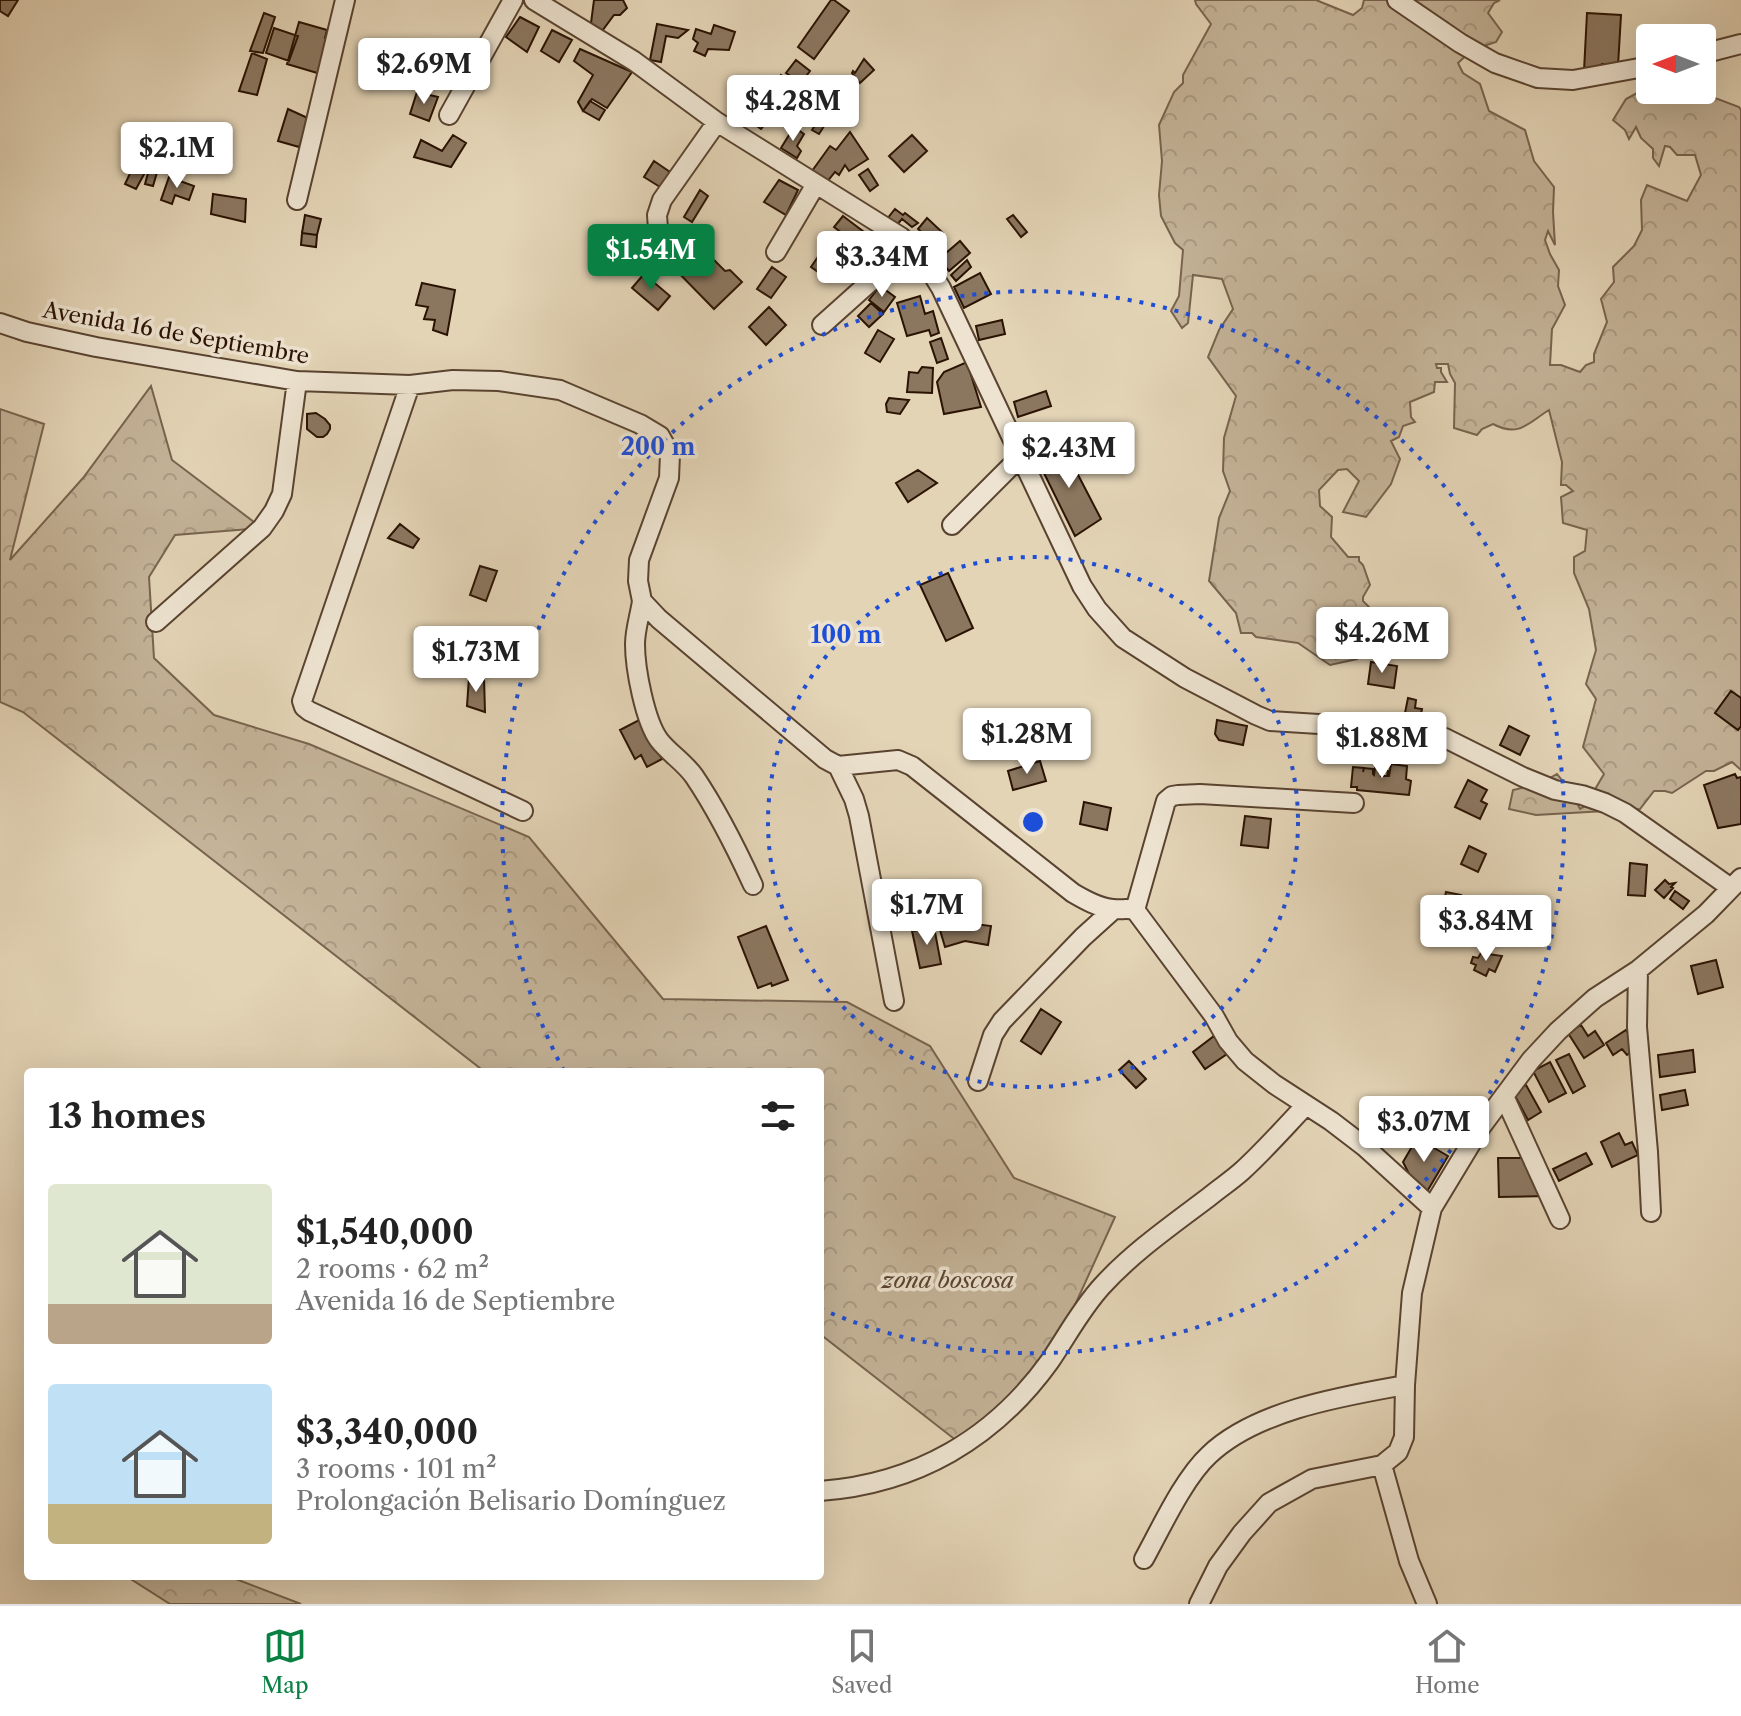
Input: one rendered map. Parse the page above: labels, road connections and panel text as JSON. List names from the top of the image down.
{
  "streets": {
    "street": ["Avenida 16 de Septiembre"]
  },
  "parks": ["zona boscosa"],
  "north": "left",
  "page": {
    "price": [
      "$2.69M",
      "$4.28M",
      "$2.1M",
      "$1.54M",
      "$3.34M",
      "$2.43M",
      "$4.26M",
      "$1.73M",
      "$1.28M",
      "$1.88M",
      "$1.7M",
      "$3.84M",
      "$3.07M"
    ],
    "heading": "13 homes",
    "list": [
      {
        "name": "$1,540,000",
        "note": "2 rooms · 62 m² · Avenida 16 de Septiembre"
      },
      {
        "name": "$3,340,000",
        "note": "3 rooms · 101 m² · Prolongación Belisario Domínguez"
      }
    ],
    "tabs": ["Map", "Saved", "Home"]
  },
  "rings": ["200 m", "100 m"]
}
